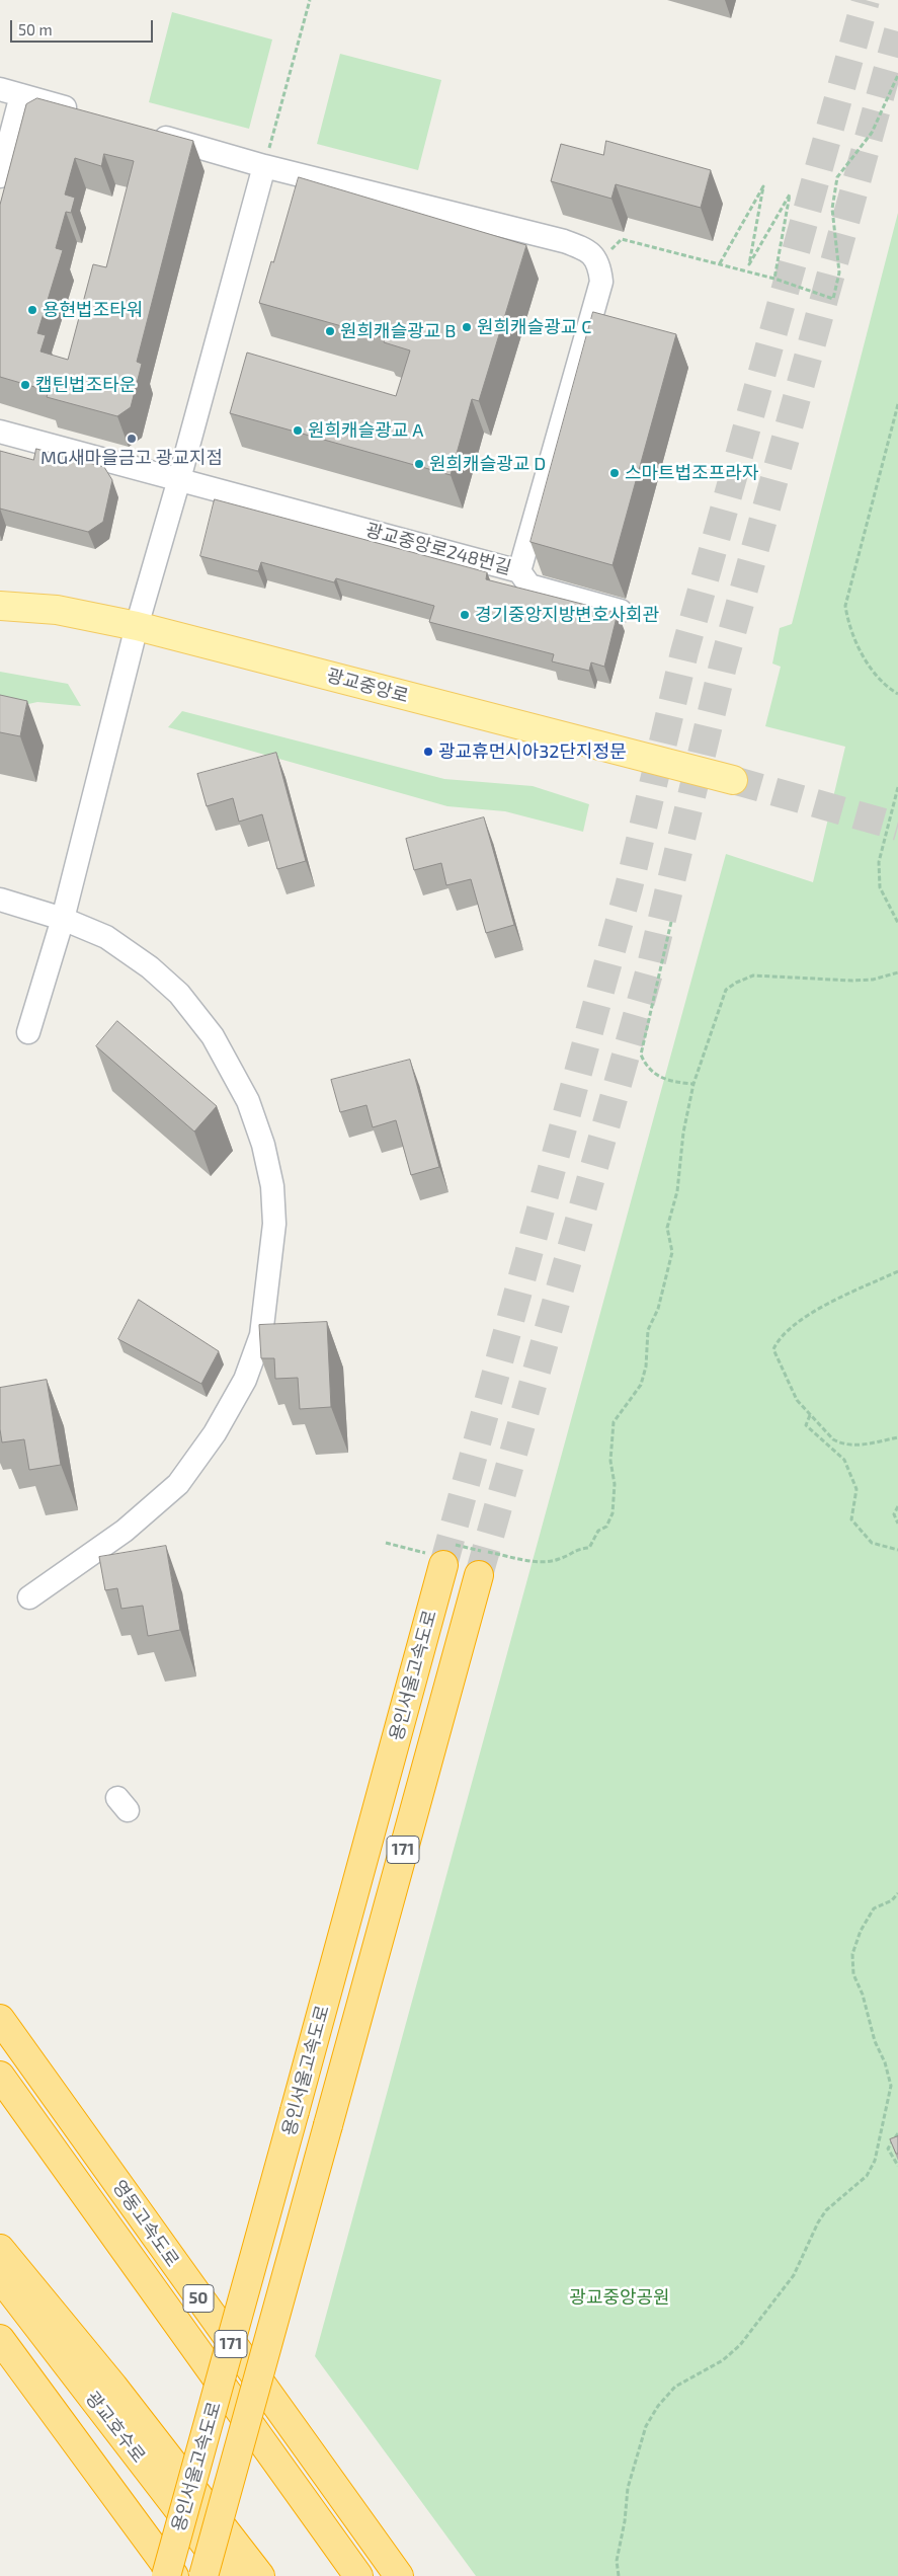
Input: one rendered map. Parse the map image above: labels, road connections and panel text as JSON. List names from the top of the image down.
{
  "streets": {
    "highway": [
      "용인서울고속도로",
      "171",
      "영동고속도로",
      "50",
      "광교호수로"
    ],
    "main road": ["광교중앙로"],
    "street": ["광교중앙로248번길"]
  },
  "parks": ["광교중앙공원"],
  "places": [
    "용현법조타워",
    "원희캐슬광교 C",
    "원희캐슬광교 B",
    "캡틴법조타운",
    "원희캐슬광교 A",
    "MG새마을금고 광교지점",
    "원희캐슬광교 D",
    "스마트법조프라자",
    "경기중앙지방변호사회관",
    "광교휴먼시아32단지정문"
  ],
  "scale_bar": "50 m"
}
